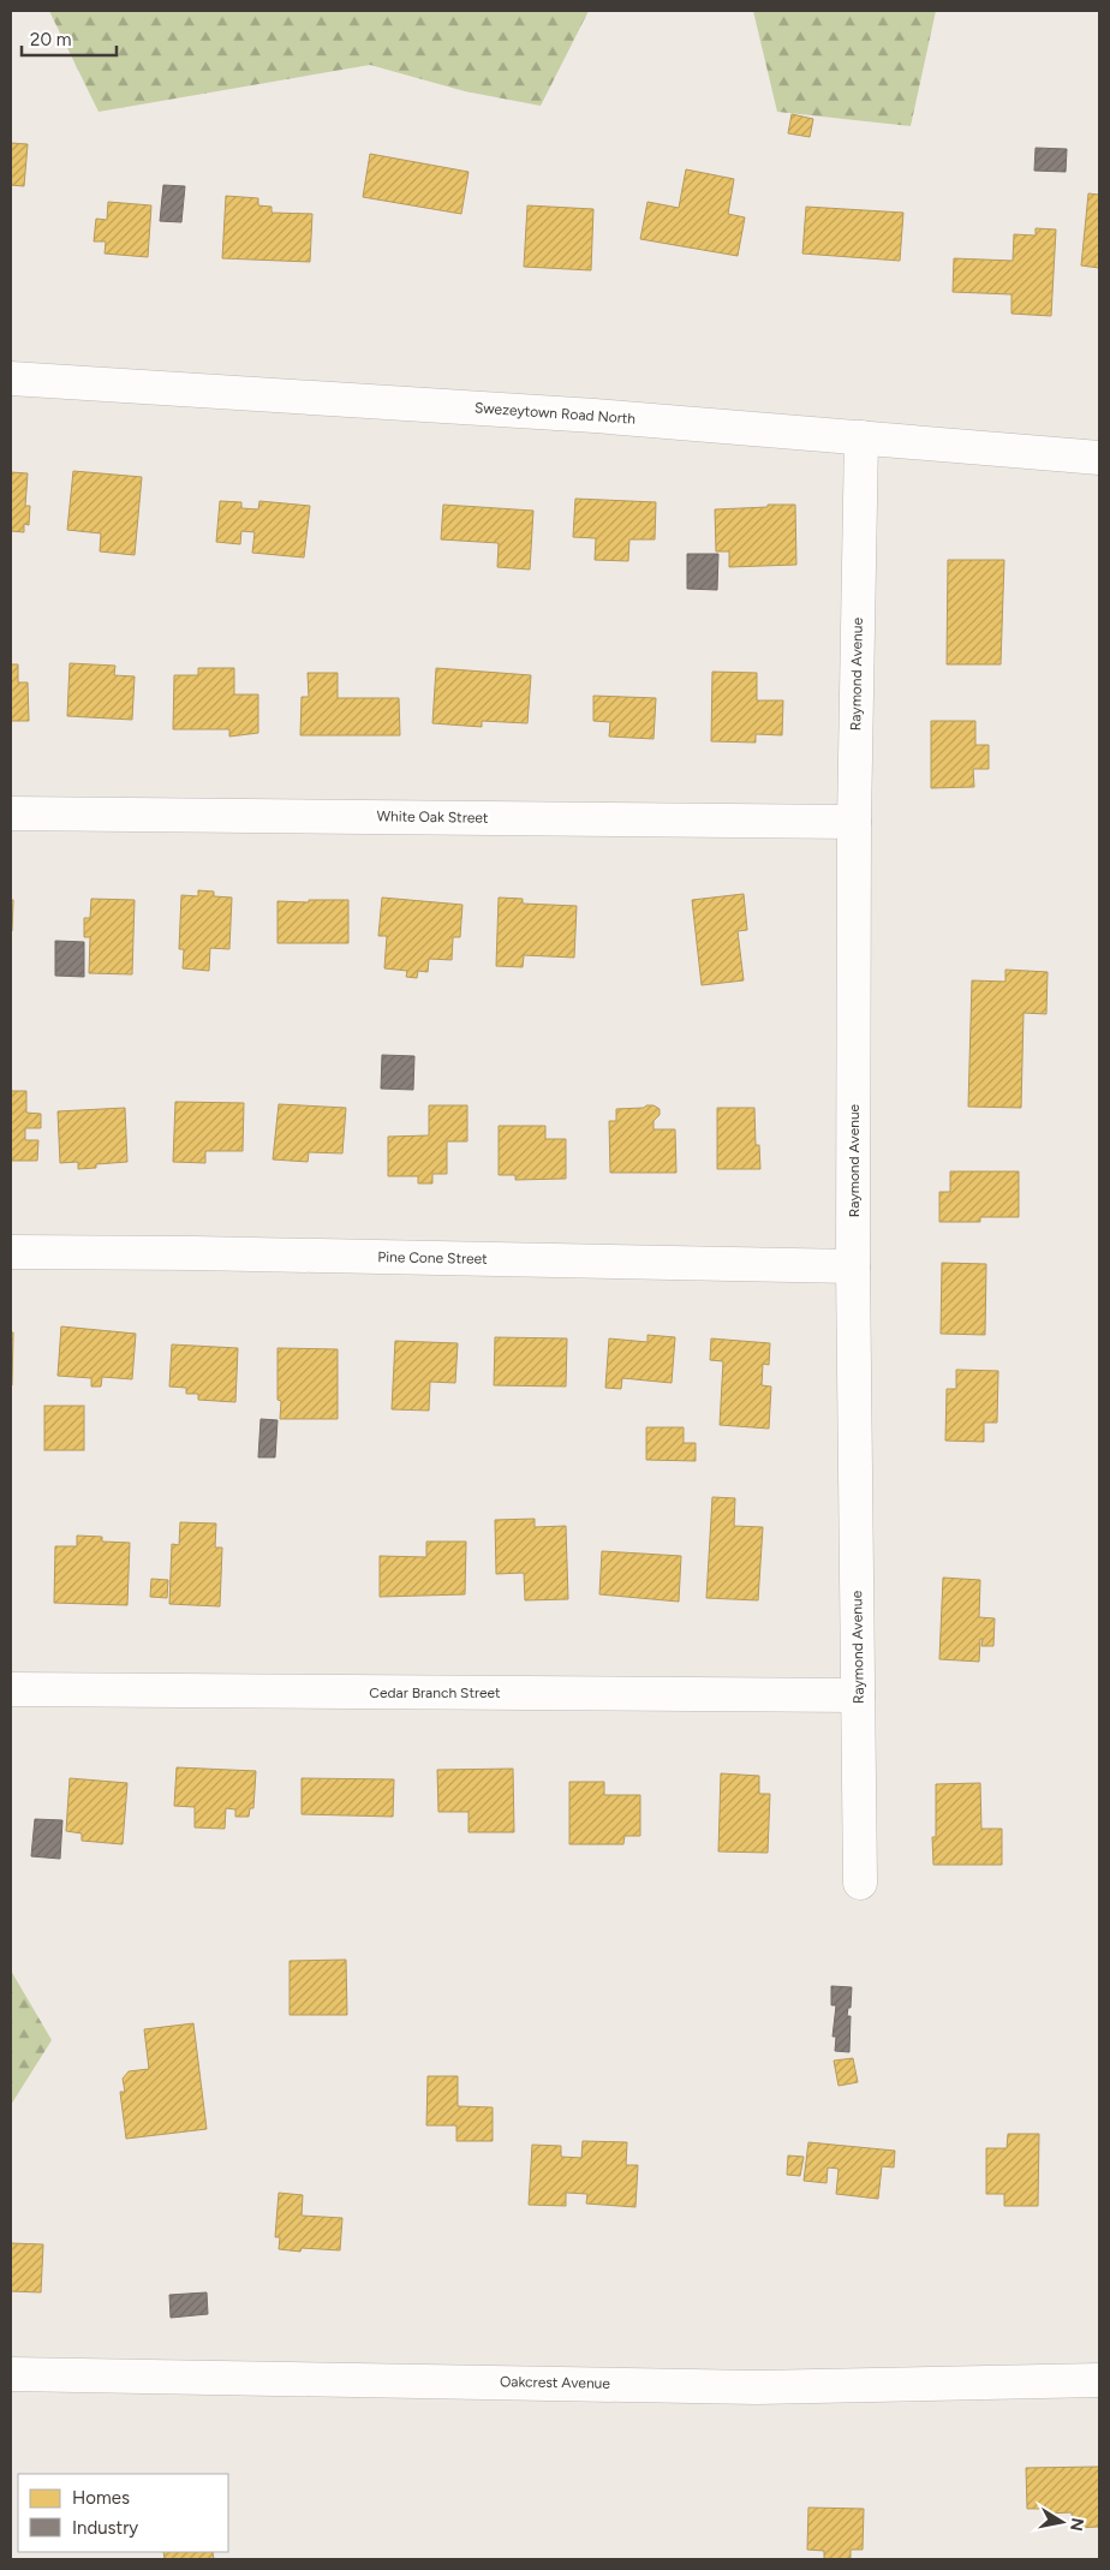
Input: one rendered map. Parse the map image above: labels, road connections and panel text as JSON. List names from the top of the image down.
{
  "streets": {
    "street": [
      "Swezeytown Road North",
      "Raymond Avenue",
      "White Oak Street",
      "Pine Cone Street",
      "Cedar Branch Street",
      "Oakcrest Avenue"
    ]
  },
  "crossings": [
    ["Swezeytown Road North", "Raymond Avenue"],
    ["Raymond Avenue", "White Oak Street"],
    ["Raymond Avenue", "Pine Cone Street"],
    ["Raymond Avenue", "Cedar Branch Street"]
  ],
  "legend": ["Homes", "Industry"],
  "scale_bar": "20 m",
  "north": "right"
}
